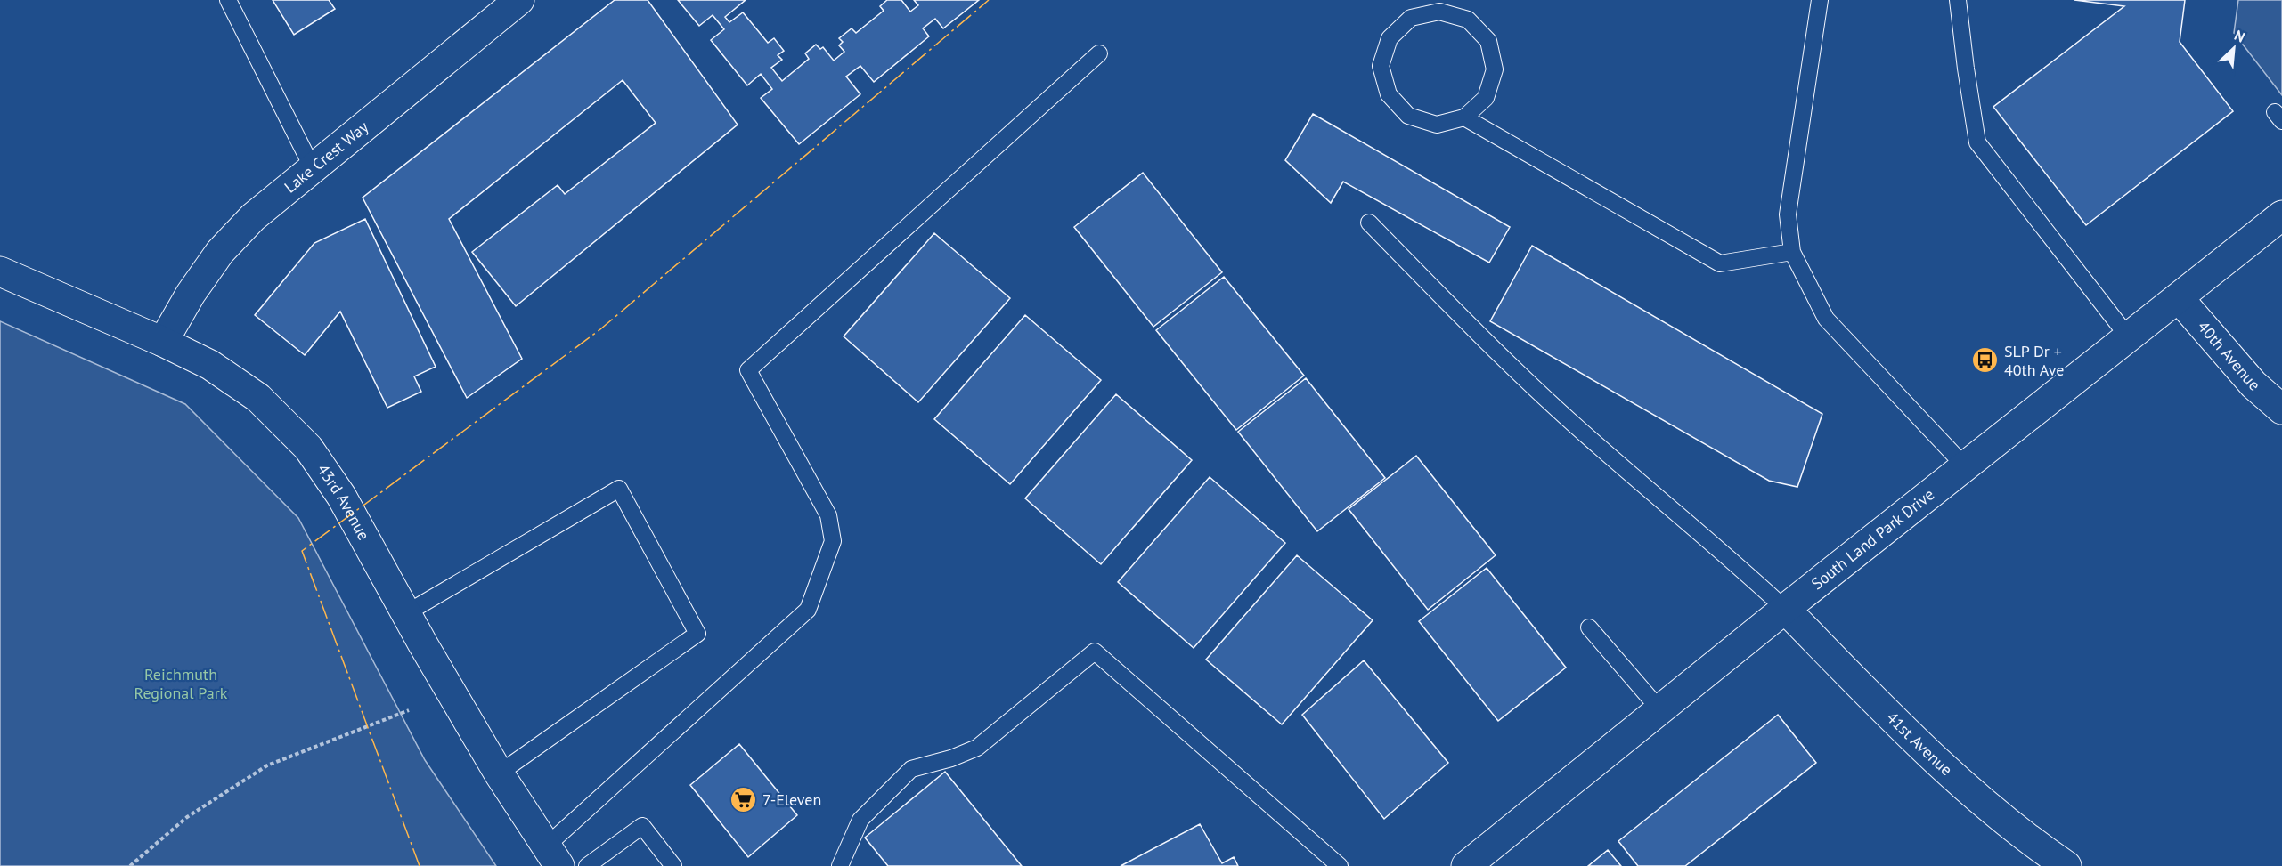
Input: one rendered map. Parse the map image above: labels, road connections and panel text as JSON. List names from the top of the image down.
{
  "streets": {
    "street": [
      "Lake Crest Way",
      "40th Avenue",
      "43rd Avenue",
      "South Land Park Drive",
      "41st Avenue"
    ]
  },
  "crossings": [
    ["Lake Crest Way", "43rd Avenue"],
    ["40th Avenue", "South Land Park Drive"],
    ["South Land Park Drive", "41st Avenue"]
  ],
  "parks": ["Reichmuth Regional Park"],
  "places": {
    "bus stop": ["SLP Dr + 40th Ave"],
    "supermarket": ["7-Eleven"]
  },
  "north": "top right"
}
